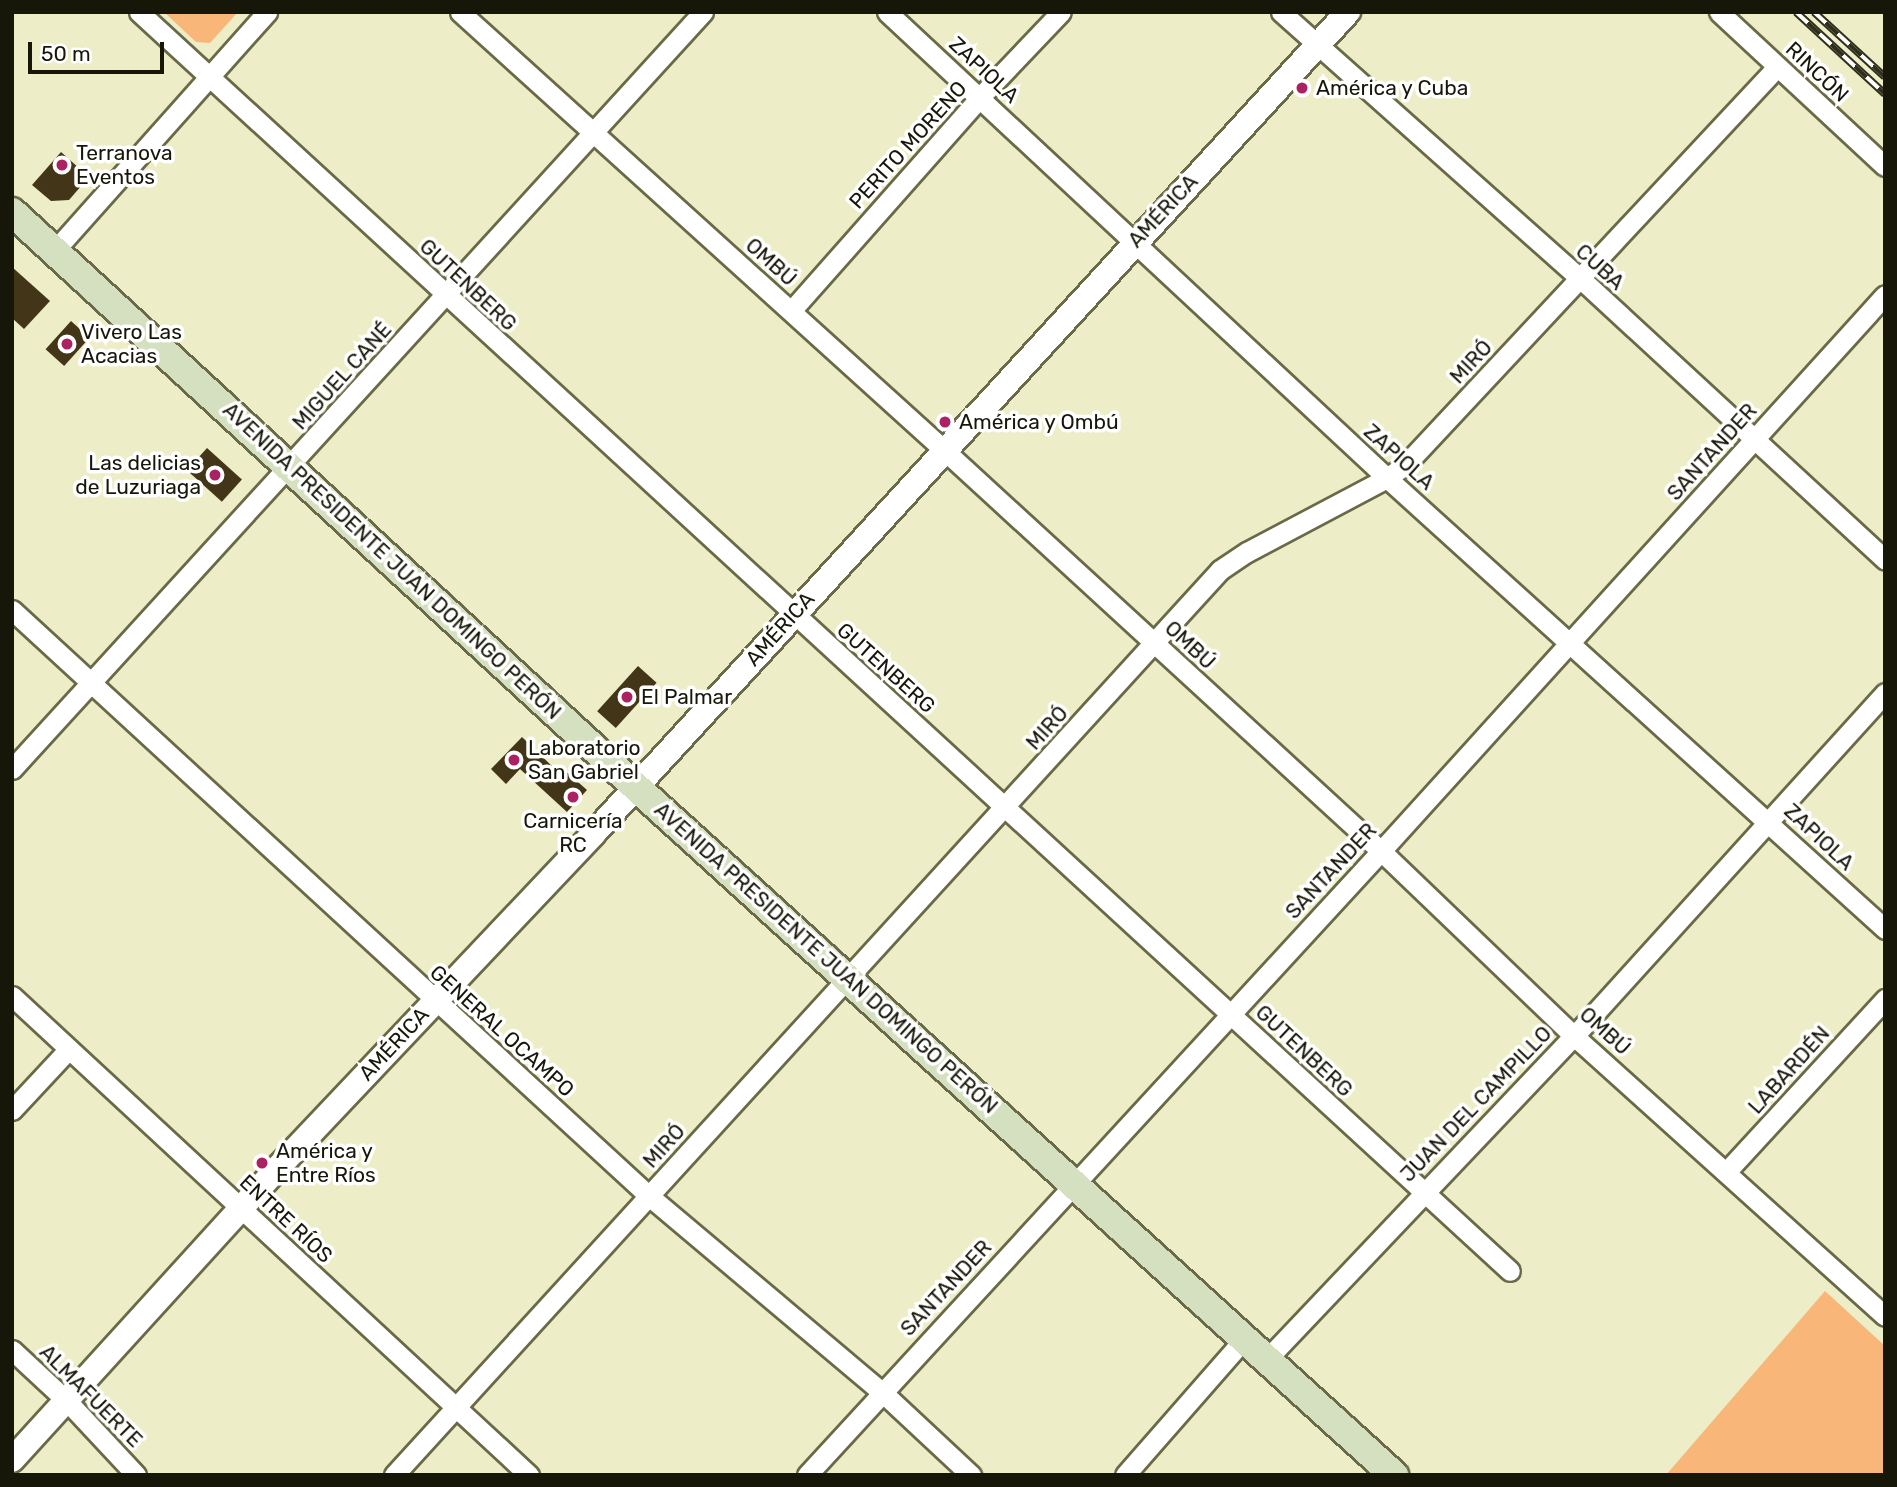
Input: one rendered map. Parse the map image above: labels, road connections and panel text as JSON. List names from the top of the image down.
{
  "streets": {
    "main road": ["AVENIDA PRESIDENTE JUAN DOMINGO PERÓN"],
    "street": [
      "ZAPIOLA",
      "RINCÓN",
      "PERITO MORENO",
      "AMÉRICA",
      "OMBÚ",
      "CUBA",
      "GUTENBERG",
      "MIRÓ",
      "MIGUEL CANÉ",
      "SANTANDER",
      "GENERAL OCAMPO",
      "LABARDÉN",
      "JUAN DEL CAMPILLO",
      "ENTRE RÍOS",
      "ALMAFUERTE"
    ]
  },
  "crossings": [
    ["ZAPIOLA", "PERITO MORENO"],
    ["ZAPIOLA", "AMÉRICA"],
    ["ZAPIOLA", "MIRÓ"],
    ["ZAPIOLA", "SANTANDER"],
    ["ZAPIOLA", "JUAN DEL CAMPILLO"],
    ["RINCÓN", "MIRÓ"],
    ["PERITO MORENO", "OMBÚ"],
    ["AMÉRICA", "OMBÚ"],
    ["AMÉRICA", "CUBA"],
    ["AMÉRICA", "GUTENBERG"],
    ["AMÉRICA", "AVENIDA PRESIDENTE JUAN DOMINGO PERÓN"],
    ["AMÉRICA", "GENERAL OCAMPO"],
    ["AMÉRICA", "ENTRE RÍOS"],
    ["AMÉRICA", "ALMAFUERTE"],
    ["OMBÚ", "MIRÓ"],
    ["OMBÚ", "MIGUEL CANÉ"],
    ["OMBÚ", "SANTANDER"],
    ["OMBÚ", "LABARDÉN"],
    ["OMBÚ", "JUAN DEL CAMPILLO"],
    ["CUBA", "MIRÓ"],
    ["CUBA", "SANTANDER"],
    ["GUTENBERG", "MIRÓ"],
    ["GUTENBERG", "MIGUEL CANÉ"],
    ["GUTENBERG", "SANTANDER"],
    ["GUTENBERG", "JUAN DEL CAMPILLO"],
    ["MIRÓ", "AVENIDA PRESIDENTE JUAN DOMINGO PERÓN"],
    ["MIRÓ", "GENERAL OCAMPO"],
    ["MIRÓ", "ENTRE RÍOS"],
    ["MIGUEL CANÉ", "AVENIDA PRESIDENTE JUAN DOMINGO PERÓN"],
    ["MIGUEL CANÉ", "GENERAL OCAMPO"],
    ["SANTANDER", "AVENIDA PRESIDENTE JUAN DOMINGO PERÓN"],
    ["SANTANDER", "GENERAL OCAMPO"],
    ["AVENIDA PRESIDENTE JUAN DOMINGO PERÓN", "JUAN DEL CAMPILLO"]
  ],
  "places": [
    "América y Cuba",
    "Terranova Eventos",
    "Vivero Las Acacias",
    "América y Ombú",
    "Las delicias de Luzuriaga",
    "El Palmar",
    "Laboratorio San Gabriel",
    "Carnicería RC",
    "América y Entre Ríos"
  ],
  "scale_bar": "50 m"
}
